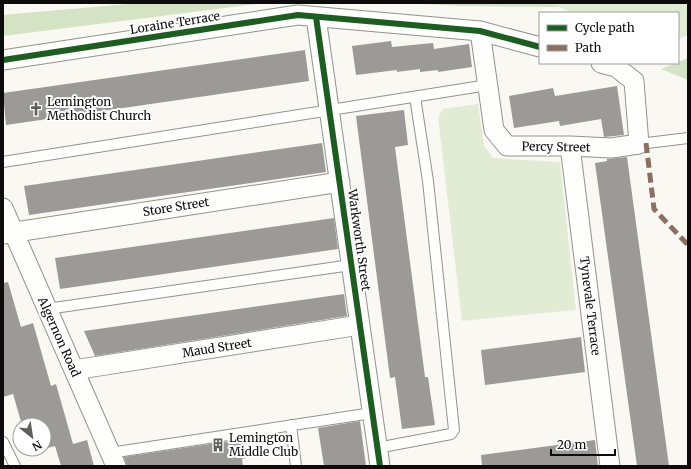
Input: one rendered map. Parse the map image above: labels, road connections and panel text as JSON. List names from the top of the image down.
{
  "streets": {
    "street": [
      "Loraine Terrace",
      "Percy Street",
      "Store Street",
      "Warkworth Street",
      "Tynevale Terrace",
      "Algernon Road",
      "Maud Street"
    ]
  },
  "crossings": [
    ["Loraine Terrace", "Percy Street"],
    ["Loraine Terrace", "Warkworth Street"],
    ["Percy Street", "Tynevale Terrace"],
    ["Store Street", "Warkworth Street"],
    ["Store Street", "Algernon Road"],
    ["Warkworth Street", "Maud Street"],
    ["Algernon Road", "Maud Street"]
  ],
  "places": {
    "church": ["Lemington Methodist Church"],
    "building": ["Lemington Middle Club"]
  },
  "legend": ["Cycle path", "Path"],
  "scale_bar": "20 m",
  "north": "bottom right"
}
